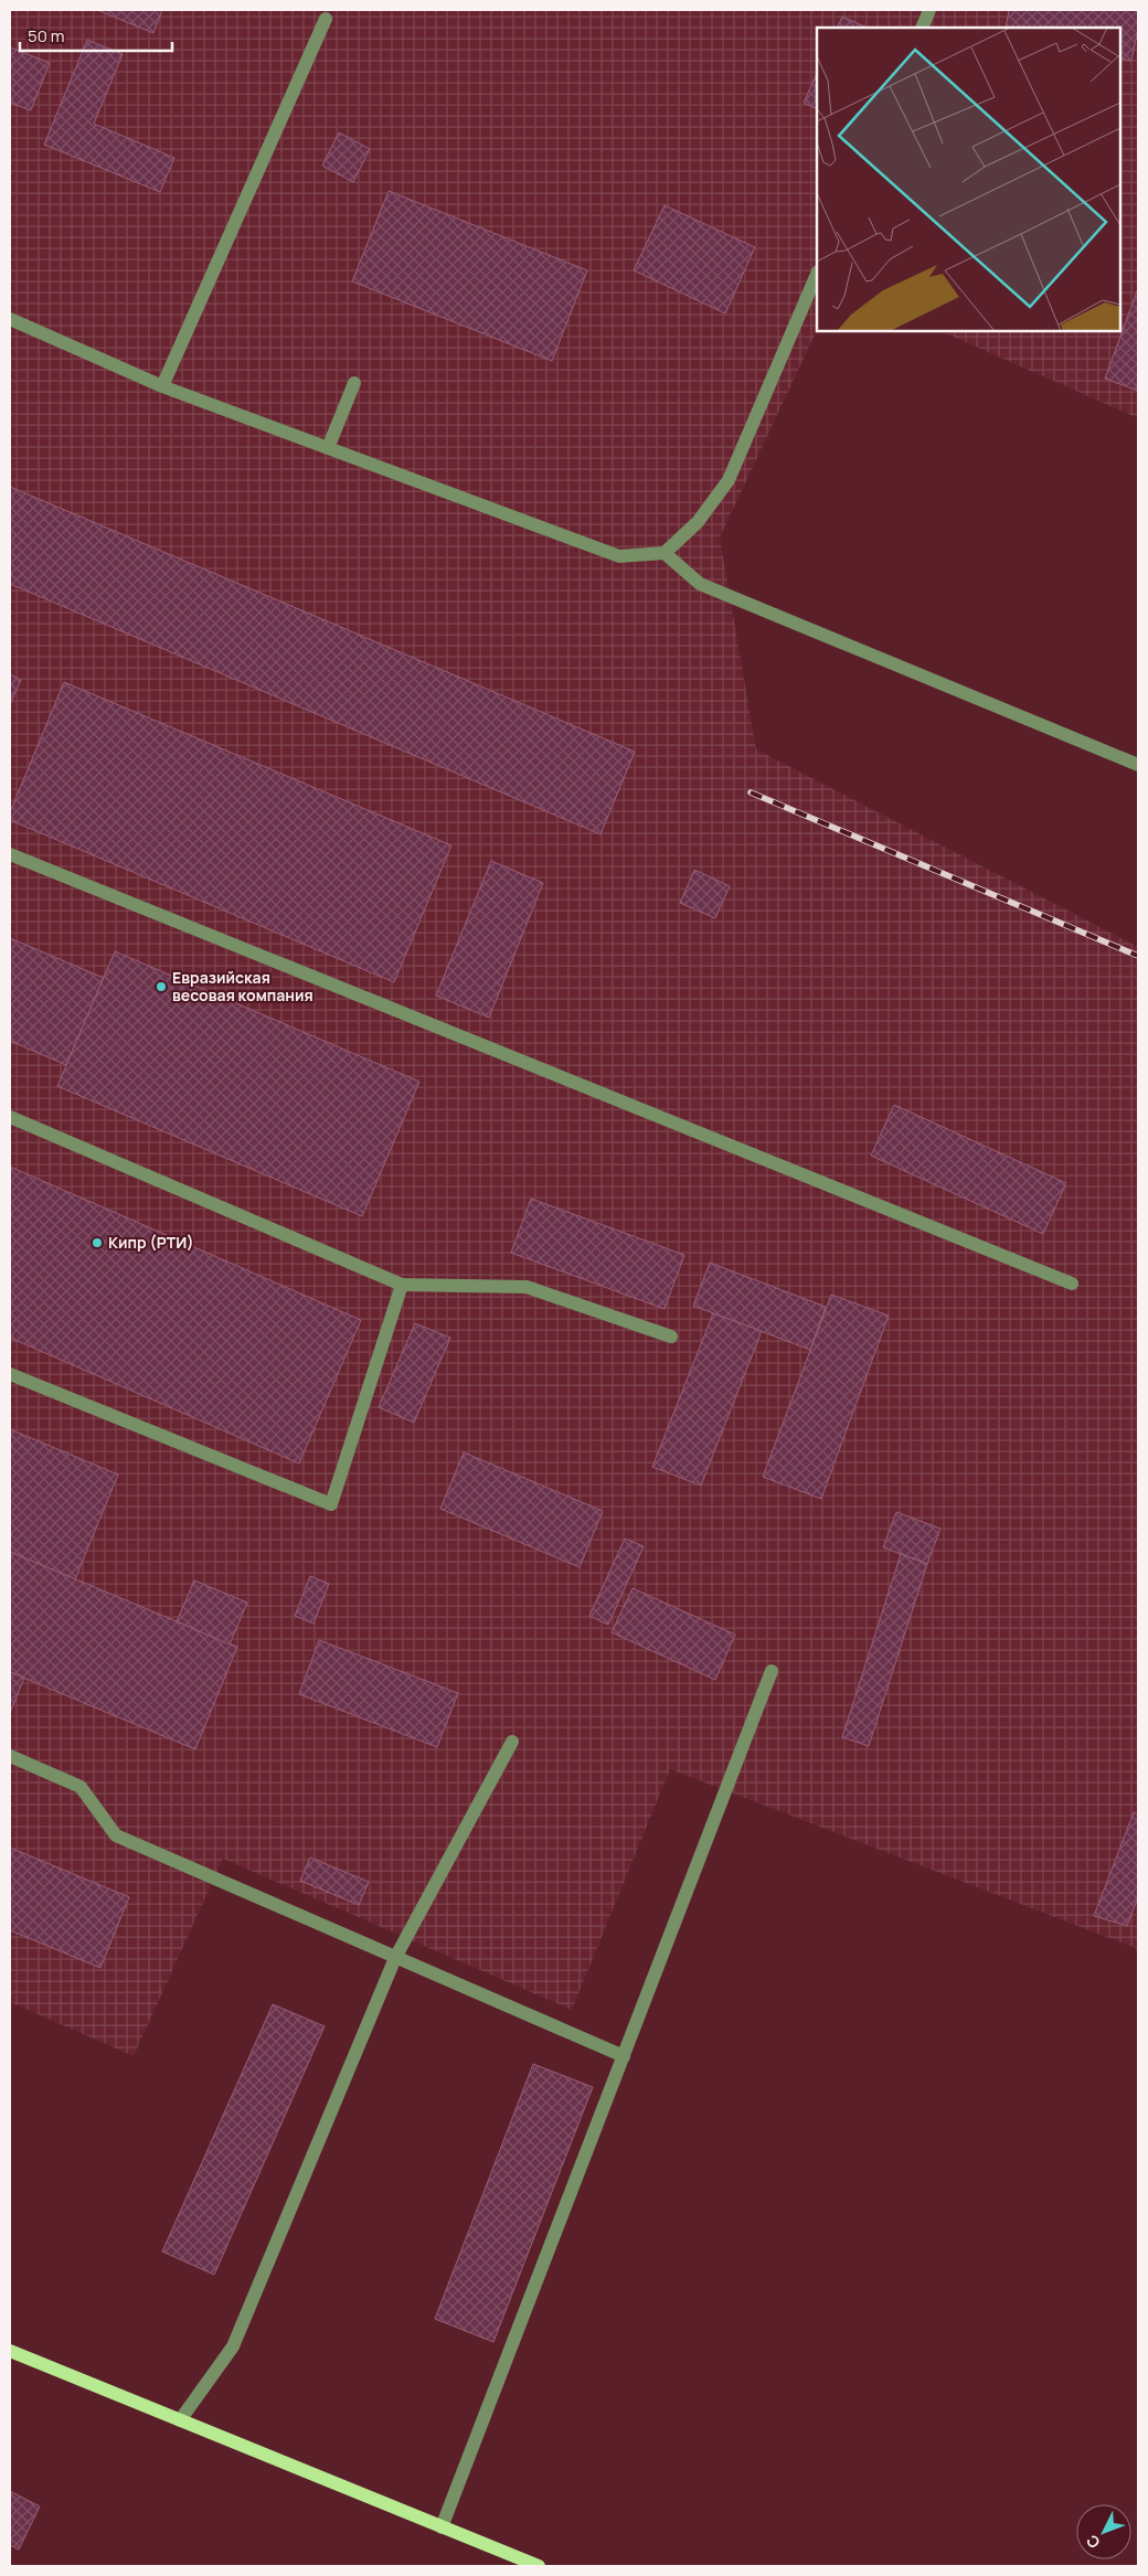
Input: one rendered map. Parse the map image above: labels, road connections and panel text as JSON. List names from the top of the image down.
{
  "places": ["Евразийская весовая компания", "Кипр (РТИ)"],
  "scale_bar": "50 m",
  "north": "bottom left"
}
